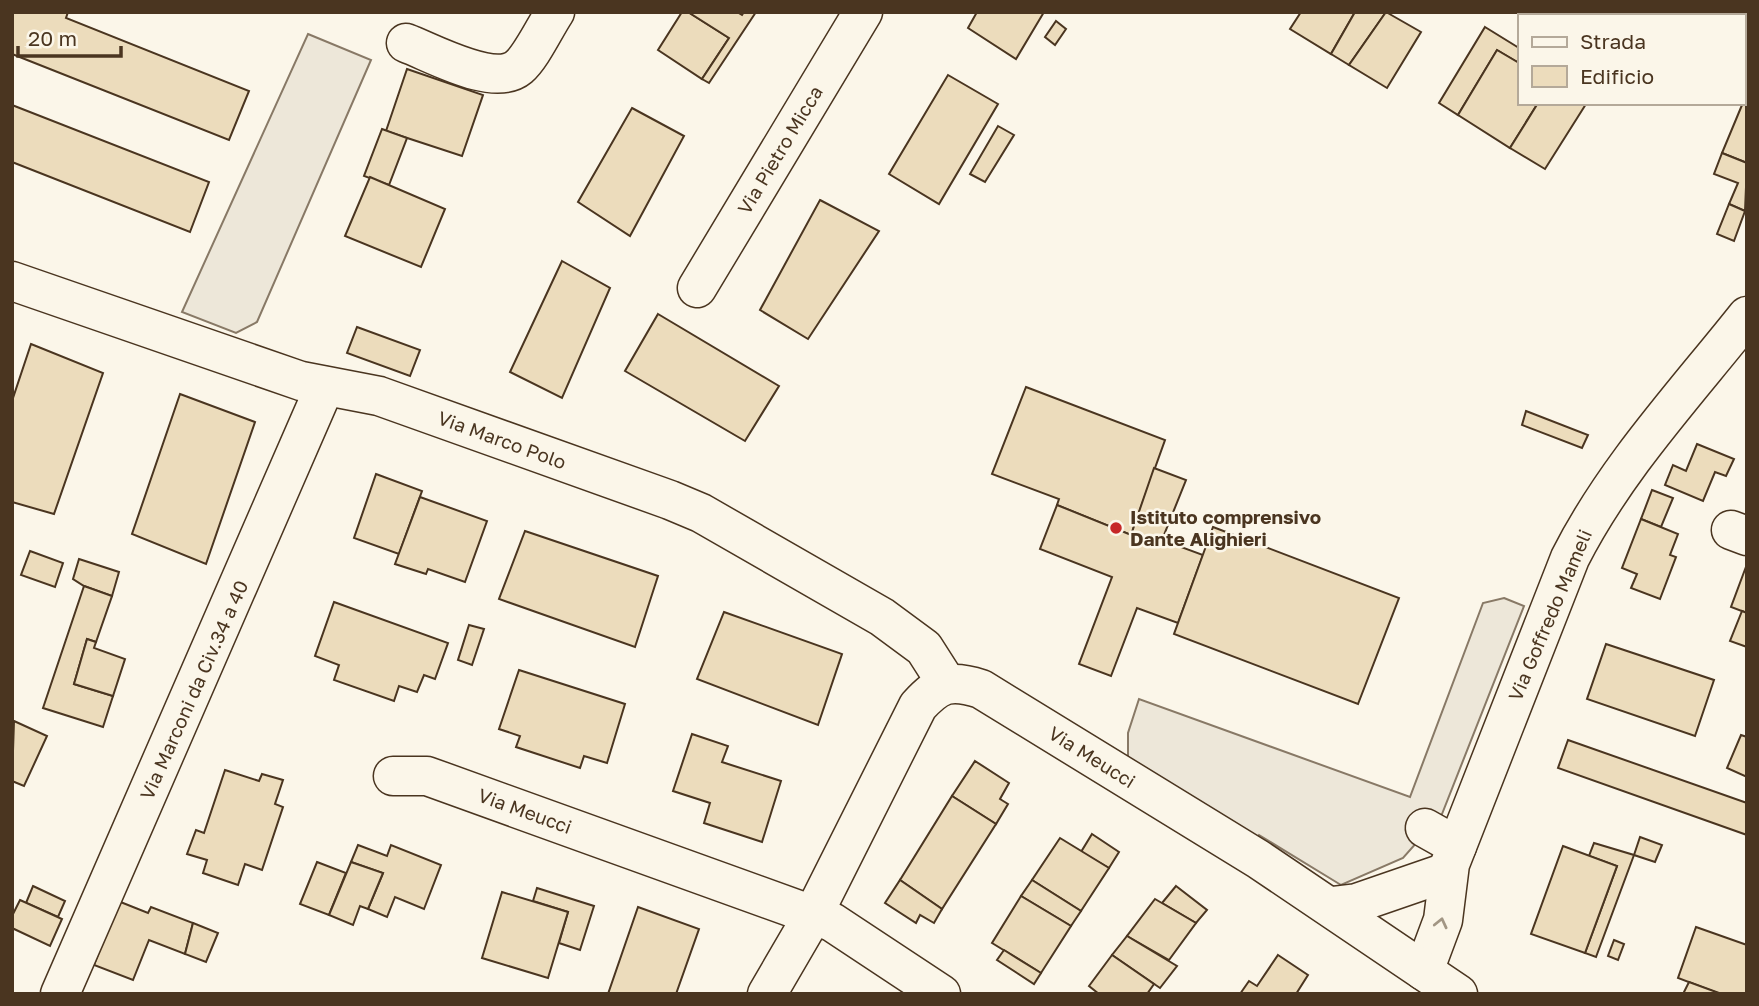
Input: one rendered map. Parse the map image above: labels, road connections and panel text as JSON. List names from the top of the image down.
{
  "streets": {
    "street": [
      "Via Pietro Micca",
      "Via Marco Polo",
      "Via Goffredo Mameli",
      "Via Marconi da Civ.34 a 40",
      "Via Meucci"
    ]
  },
  "crossings": [
    ["Via Marco Polo", "Via Marconi da Civ.34 a 40"],
    ["Via Marco Polo", "Via Meucci"],
    ["Via Goffredo Mameli", "Via Meucci"]
  ],
  "places": ["Istituto comprensivo Dante Alighieri"],
  "legend": ["Strada", "Edificio"],
  "scale_bar": "20 m"
}
